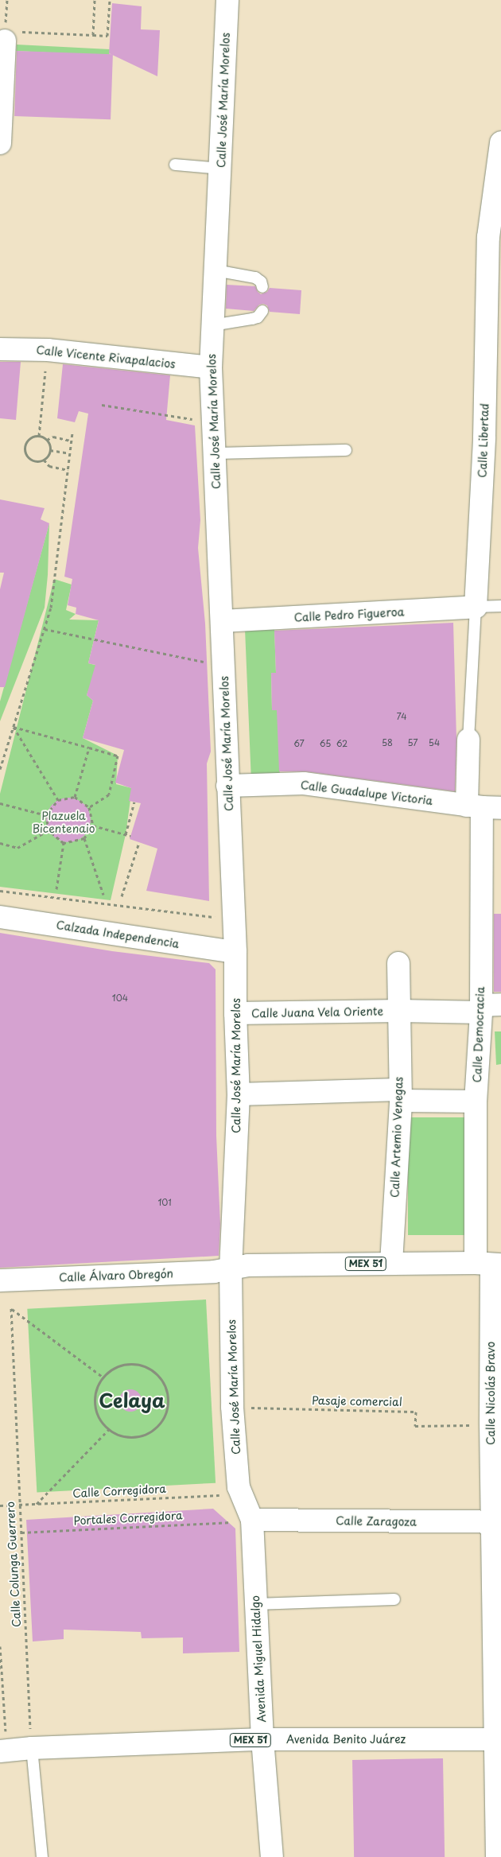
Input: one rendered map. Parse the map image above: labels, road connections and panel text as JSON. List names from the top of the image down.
{
  "streets": {
    "street": [
      "Calle José María Morelos",
      "Calle Vicente Rivapalacios",
      "Calle Libertad",
      "Calle Pedro Figueroa",
      "Calle Guadalupe Victoria",
      "Calzada Independencia",
      "Calle Juana Vela Oriente",
      "Calle Democracia",
      "Calle Artemio Venegas",
      "MEX 51",
      "Calle Álvaro Obregón",
      "Calle Nicolás Bravo",
      "Calle Zaragoza",
      "Avenida Miguel Hidalgo",
      "Avenida Benito Juárez"
    ],
    "path": [
      "Pasaje comercial",
      "Calle Corregidora",
      "Portales Corregidora",
      "Calle Colunga Guerrero"
    ]
  },
  "crossings": [
    ["Calle José María Morelos", "Calle Vicente Rivapalacios"],
    ["Calle José María Morelos", "Calle Pedro Figueroa"],
    ["Calle José María Morelos", "Calle Guadalupe Victoria"],
    ["Calle José María Morelos", "Calzada Independencia"],
    ["Calle José María Morelos", "Calle Juana Vela Oriente"],
    ["Calle José María Morelos", "MEX 51"],
    ["Calle José María Morelos", "Calle Álvaro Obregón"],
    ["Calle José María Morelos", "Pasaje comercial"],
    ["Calle José María Morelos", "Calle Corregidora"],
    ["Calle José María Morelos", "Avenida Miguel Hidalgo"],
    ["Calle Libertad", "Calle Pedro Figueroa"],
    ["Calle Libertad", "Calle Democracia"],
    ["Calle Guadalupe Victoria", "Calle Democracia"],
    ["Calle Juana Vela Oriente", "Calle Democracia"],
    ["Calle Juana Vela Oriente", "Calle Artemio Venegas"],
    ["Calle Democracia", "MEX 51"],
    ["Calle Democracia", "Calle Nicolás Bravo"],
    ["Calle Artemio Venegas", "MEX 51"],
    ["MEX 51", "Calle Álvaro Obregón"],
    ["MEX 51", "Calle Nicolás Bravo"],
    ["Calle Nicolás Bravo", "Pasaje comercial"],
    ["Calle Nicolás Bravo", "Calle Zaragoza"],
    ["Calle Nicolás Bravo", "Avenida Benito Juárez"],
    ["Calle Corregidora", "Calle Colunga Guerrero"],
    ["Calle Corregidora", "Avenida Miguel Hidalgo"],
    ["Portales Corregidora", "Calle Zaragoza"],
    ["Portales Corregidora", "Calle Colunga Guerrero"],
    ["Portales Corregidora", "Avenida Miguel Hidalgo"],
    ["Calle Zaragoza", "Avenida Miguel Hidalgo"],
    ["Calle Colunga Guerrero", "Avenida Benito Juárez"],
    ["Avenida Miguel Hidalgo", "Avenida Benito Juárez"]
  ],
  "districts": ["Celaya"],
  "parks": ["Plazuela Bicentenaio"],
  "house_numbers": [
    "74",
    "58",
    "57",
    "54",
    "67",
    "65",
    "62",
    "104",
    "101"
  ]
}
